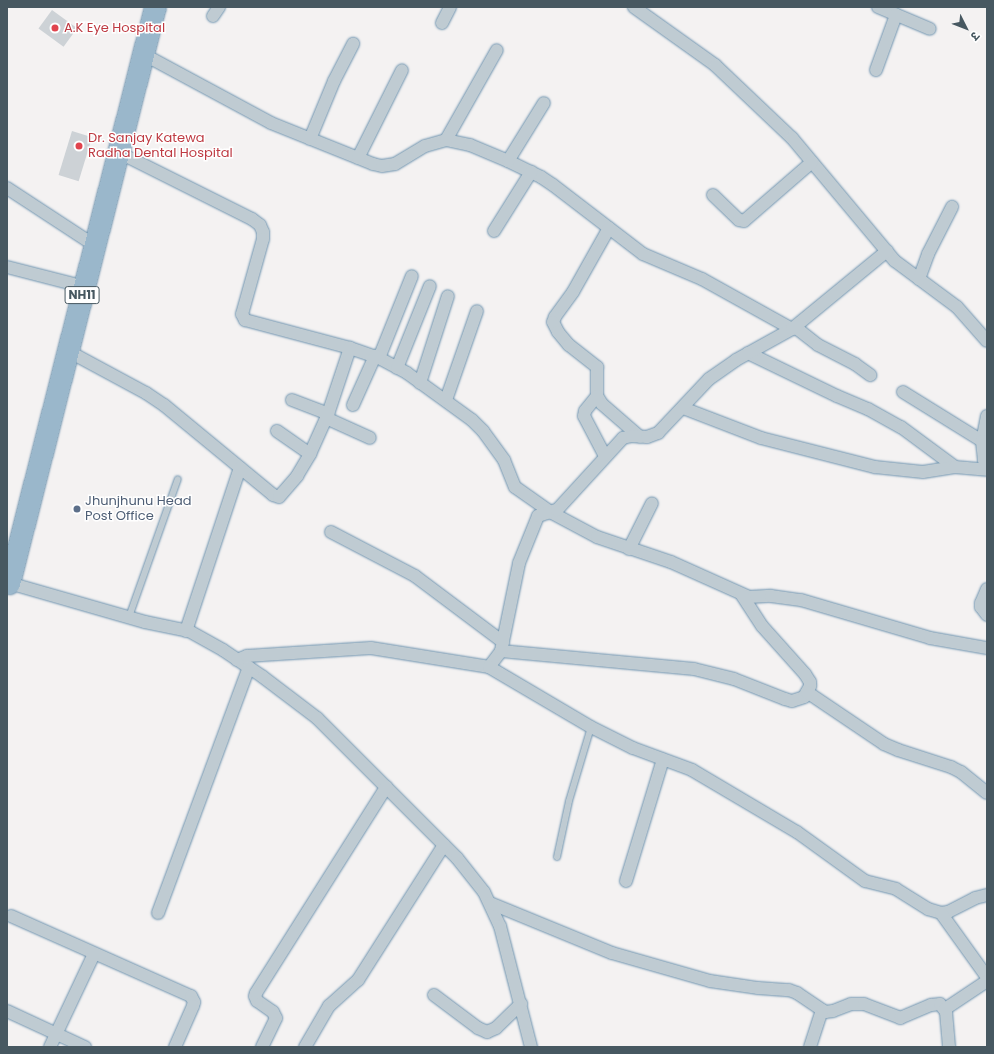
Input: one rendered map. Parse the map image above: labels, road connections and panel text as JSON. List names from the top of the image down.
{
  "streets": {
    "highway": ["NH11"]
  },
  "places": ["A.K Eye Hospital", "Dr. Sanjay Katewa Radha Dental Hospital", "Jhunjhunu Head Post Office"],
  "north": "bottom right"
}
